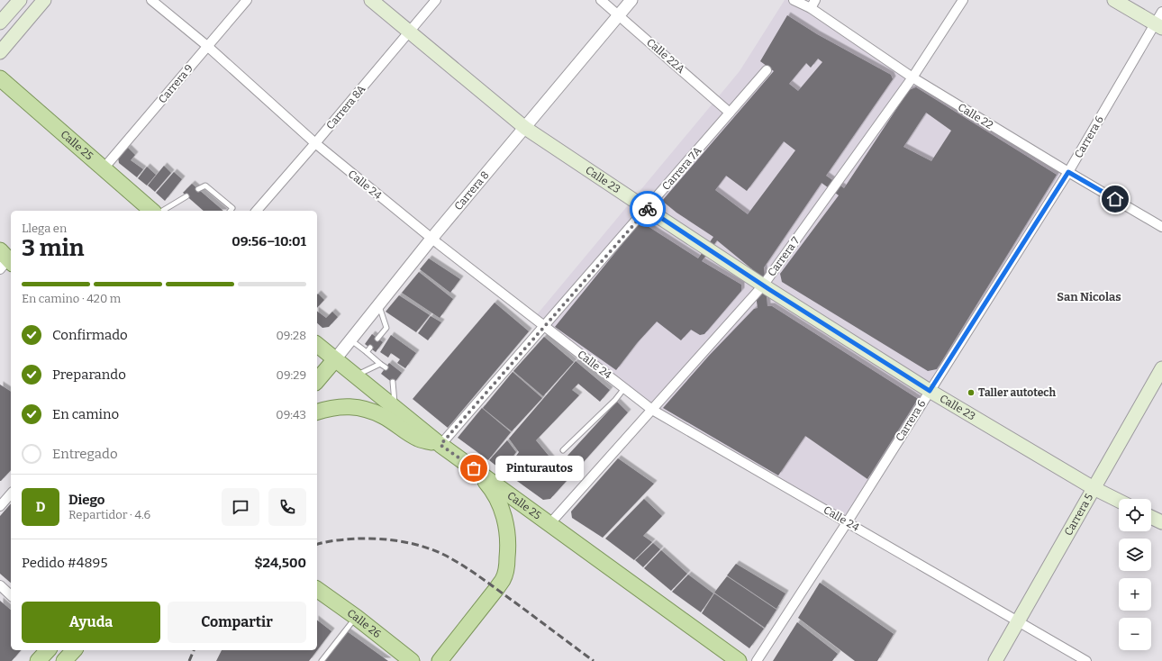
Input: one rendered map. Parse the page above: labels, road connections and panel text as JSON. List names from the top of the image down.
{
  "streets": {
    "main road": [
      "Calle 25",
      "Calle 23",
      "Carrera 8",
      "Carrera 5",
      "Calle 26"
    ],
    "street": [
      "Calle 22A",
      "Carrera 9",
      "Carrera 8A",
      "Calle 22",
      "Carrera 6",
      "Carrera 7A",
      "Calle 24",
      "Carrera 7"
    ]
  },
  "crossings": [
    ["Calle 22A", "Carrera 7A"],
    ["Calle 22A", "Carrera 8"],
    ["Carrera 9", "Calle 25"],
    ["Carrera 9", "Calle 24"],
    ["Carrera 8A", "Calle 23"],
    ["Carrera 8A", "Calle 24"],
    ["Calle 22", "Carrera 6"],
    ["Calle 22", "Carrera 7"],
    ["Carrera 6", "Calle 23"],
    ["Carrera 6", "Calle 24"],
    ["Calle 25", "Carrera 7A"],
    ["Calle 25", "Carrera 8"],
    ["Calle 25", "Carrera 7"],
    ["Carrera 7A", "Calle 23"],
    ["Carrera 7A", "Calle 24"],
    ["Calle 23", "Carrera 8"],
    ["Calle 23", "Carrera 7"],
    ["Calle 23", "Carrera 5"],
    ["Calle 24", "Carrera 8"],
    ["Calle 24", "Carrera 7"],
    ["Calle 24", "Carrera 5"]
  ],
  "districts": ["San Nicolas"],
  "places": ["Taller autotech", "Pinturautos"],
  "page": {
    "heading": ["3 min", "Llega en", "09:56–10:01"],
    "panel": [
      "Diego",
      "Repartidor · 4.6",
      "Pedido #4895",
      "$24,500"
    ],
    "bar": "En camino · 420 m",
    "list": [
      ["Confirmado", "09:28"],
      ["Preparando", "09:29"],
      ["En camino", "09:43"],
      "Entregado"
    ],
    "bubble": "Pinturautos",
    "round": "D",
    "map_buttons": ["+", "−"],
    "buttons": ["Ayuda", "Compartir"]
  }
}
